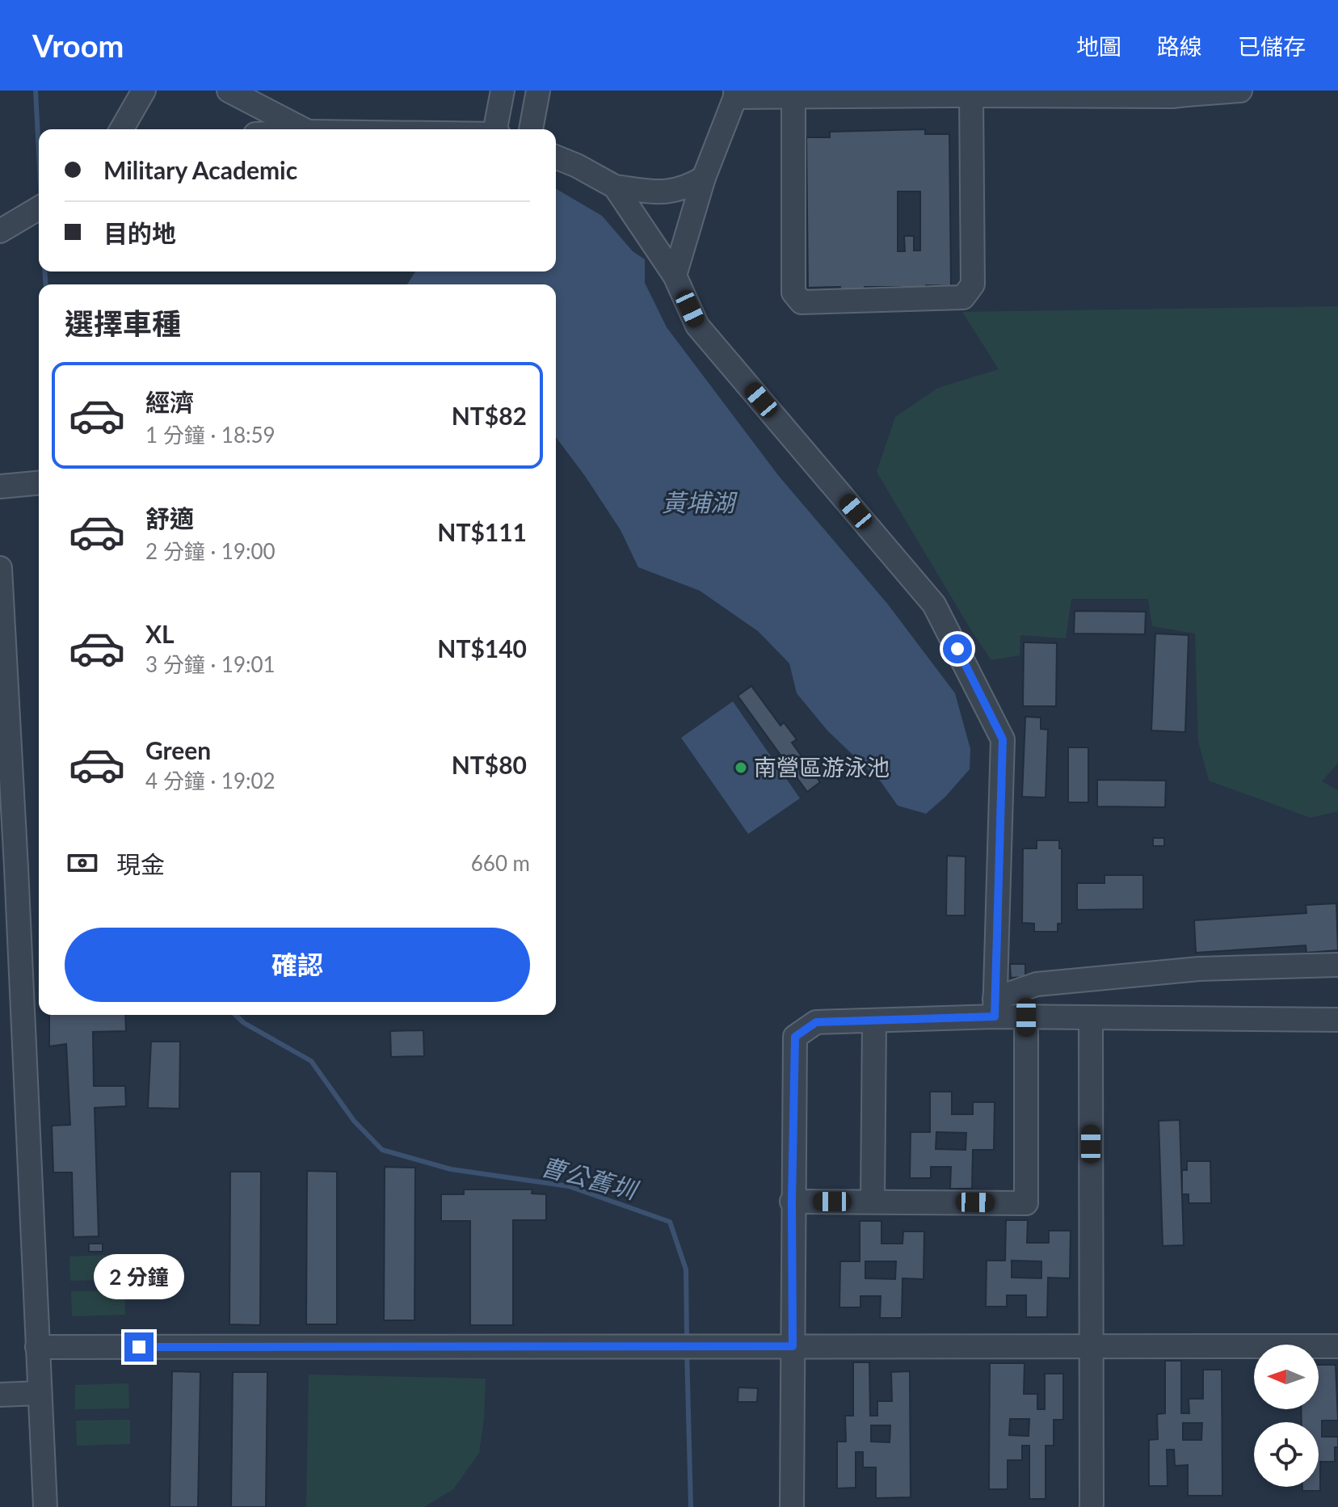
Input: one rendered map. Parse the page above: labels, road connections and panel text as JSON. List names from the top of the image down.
{
  "water": ["黃埔湖", "曹公舊圳"],
  "places": ["南營區游泳池"],
  "north": "left",
  "page": {
    "header": "Vroom",
    "nav": ["地圖", "路線", "已儲存"],
    "banner": ["Military Academic", "目的地"],
    "heading": "選擇車種",
    "list": [
      {
        "name": "經濟",
        "note": "1 分鐘 · 18:59",
        "value": "NT$82"
      },
      {
        "name": "舒適",
        "note": "2 分鐘 · 19:00",
        "value": "NT$111"
      },
      {
        "name": "XL",
        "note": "3 分鐘 · 19:01",
        "value": "NT$140"
      },
      {
        "name": "Green",
        "note": "4 分鐘 · 19:02",
        "value": "NT$80"
      }
    ],
    "pay": ["現金", "660 m"],
    "buttons": "確認",
    "bubble": "2 分鐘"
  }
}
